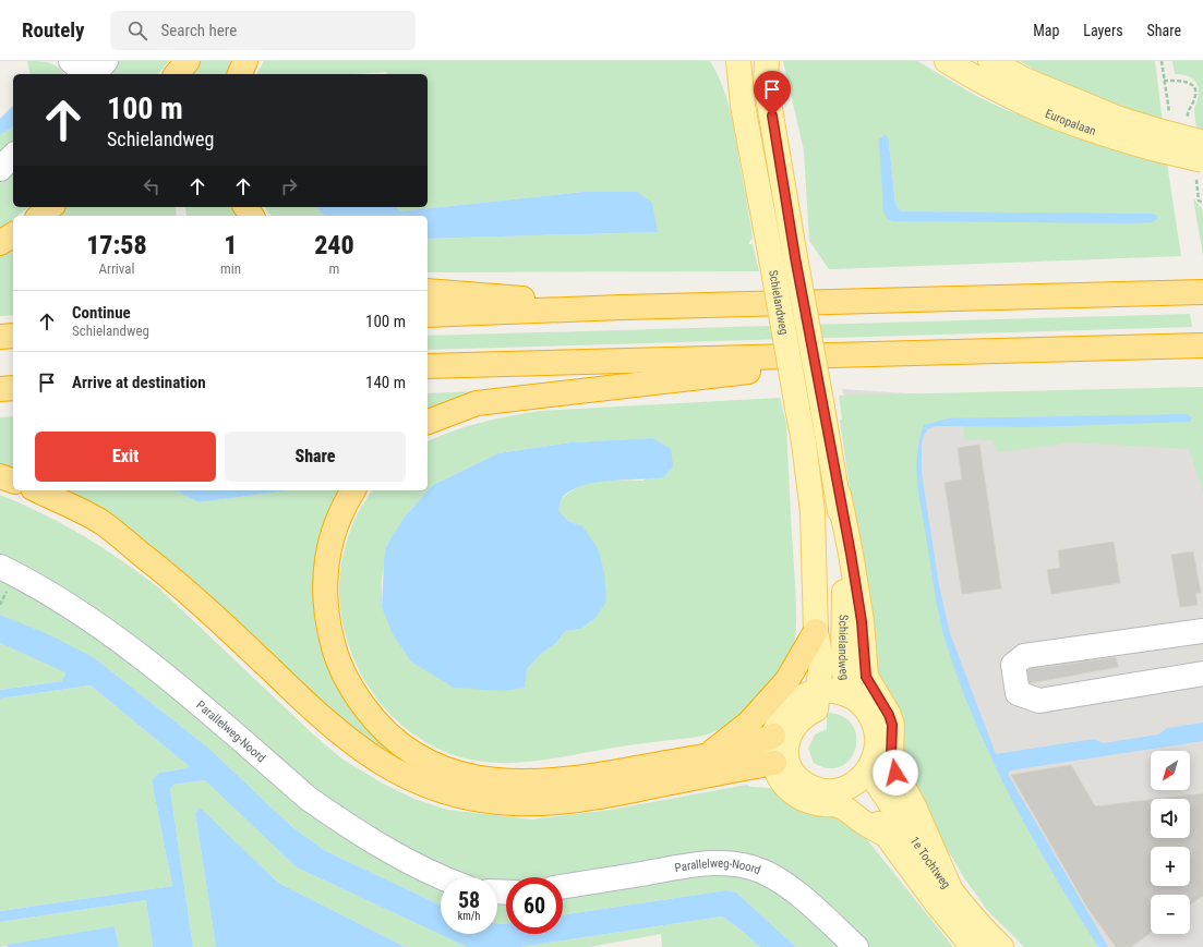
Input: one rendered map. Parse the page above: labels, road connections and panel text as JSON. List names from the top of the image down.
{
  "streets": {
    "main road": ["Europalaan", "Schielandweg", "1e Tochtweg"],
    "street": ["Parallelweg-Noord"]
  },
  "crossings": [
    ["Schielandweg", "1e Tochtweg"]
  ],
  "north": "bottom left",
  "page": {
    "header": "Routely",
    "search": "Search here",
    "nav": ["Map", "Layers", "Share"],
    "turn": ["100 m", "Schielandweg"],
    "eta": [
      "17:58",
      "Arrival",
      "1",
      "min",
      "240",
      "m"
    ],
    "list": [
      {
        "name": "Continue",
        "note": "Schielandweg",
        "value": "100 m"
      },
      {
        "name": "Arrive at destination",
        "value": "140 m"
      }
    ],
    "buttons": ["Exit", "Share"],
    "map_buttons": ["+", "−"],
    "speed": "58 km/h",
    "limit": "60"
  }
}
